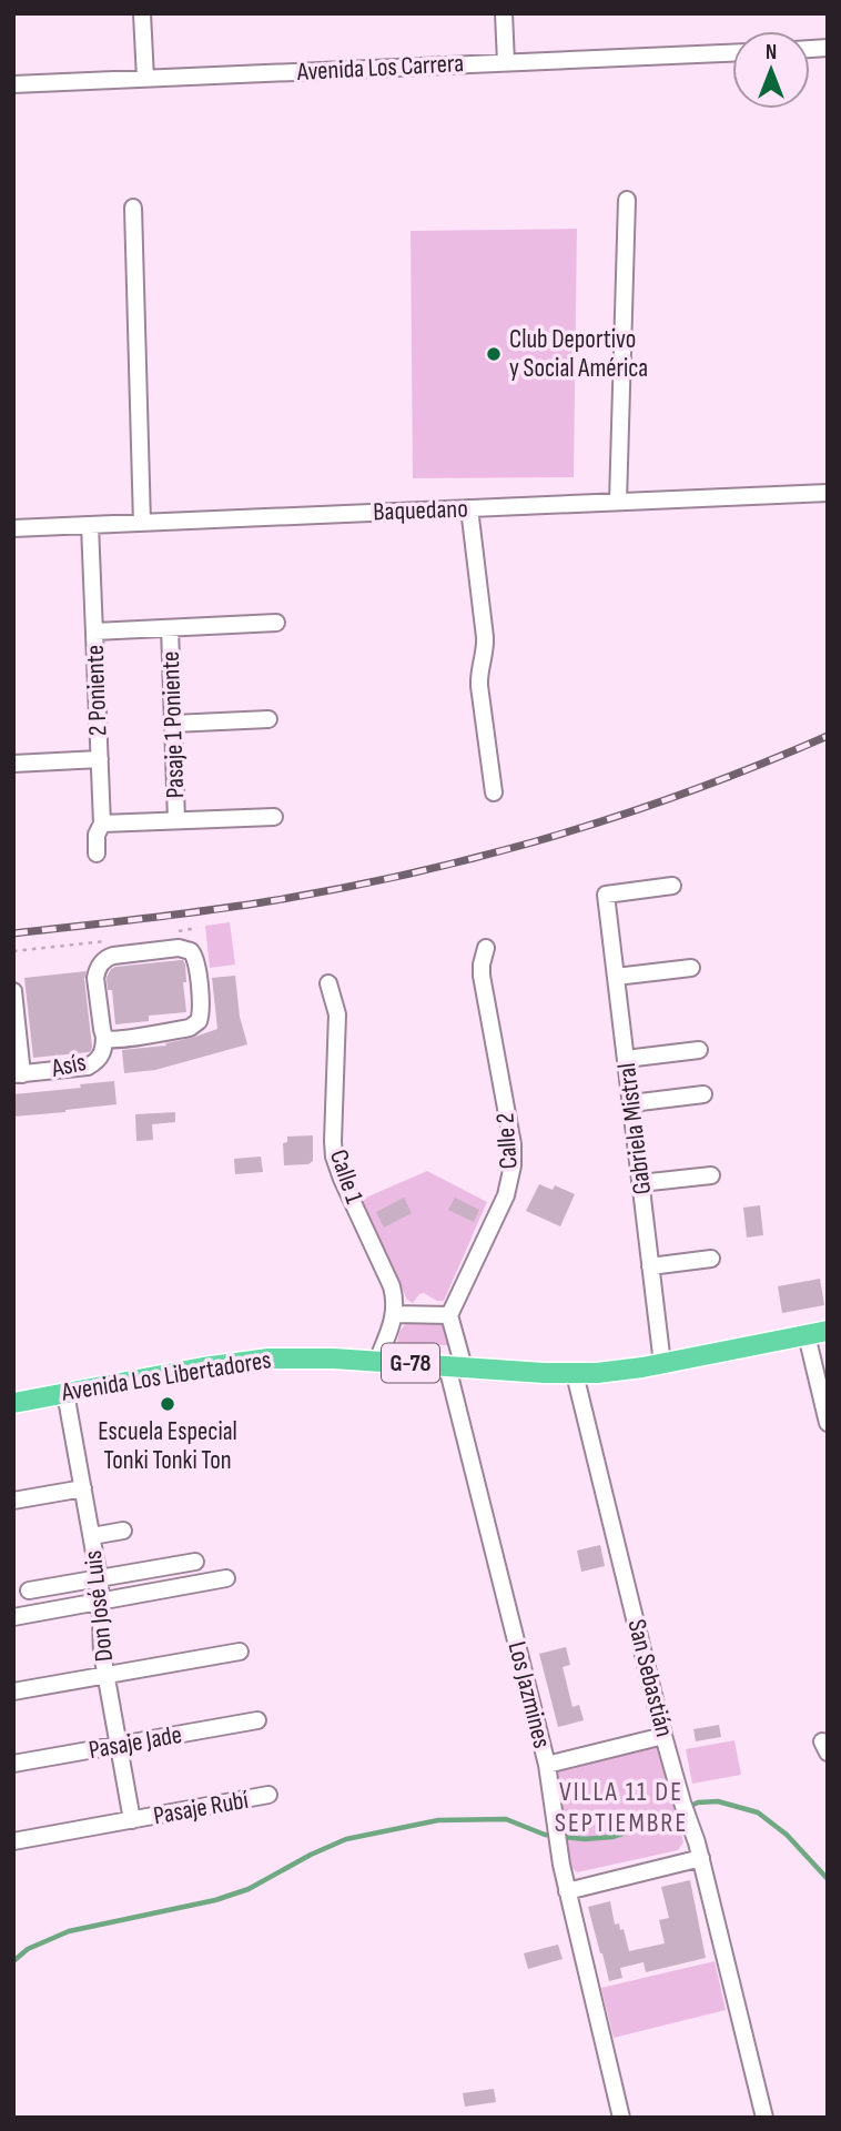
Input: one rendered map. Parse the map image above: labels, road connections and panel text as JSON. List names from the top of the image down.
{
  "streets": {
    "main road": ["G-78", "Avenida Los Libertadores"],
    "street": [
      "Avenida Los Carrera",
      "Baquedano",
      "2 Poniente",
      "Pasaje 1 Poniente",
      "Asís",
      "Gabriela Mistral",
      "Calle 2",
      "Calle 1",
      "Don José Luis",
      "San Sebastián",
      "Los Jazmines",
      "Pasaje Jade",
      "Pasaje Rubí"
    ]
  },
  "crossings": [
    ["Baquedano", "2 Poniente"],
    ["Gabriela Mistral", "Avenida Los Libertadores"],
    ["Avenida Los Libertadores", "Don José Luis"],
    ["Avenida Los Libertadores", "San Sebastián"],
    ["Avenida Los Libertadores", "Los Jazmines"],
    ["Don José Luis", "Pasaje Jade"],
    ["Don José Luis", "Pasaje Rubí"]
  ],
  "districts": ["VILLA 11 DE SEPTIEMBRE"],
  "places": ["Club Deportivo y Social América", "Escuela Especial Tonki Tonki Ton"],
  "north": "top"
}
